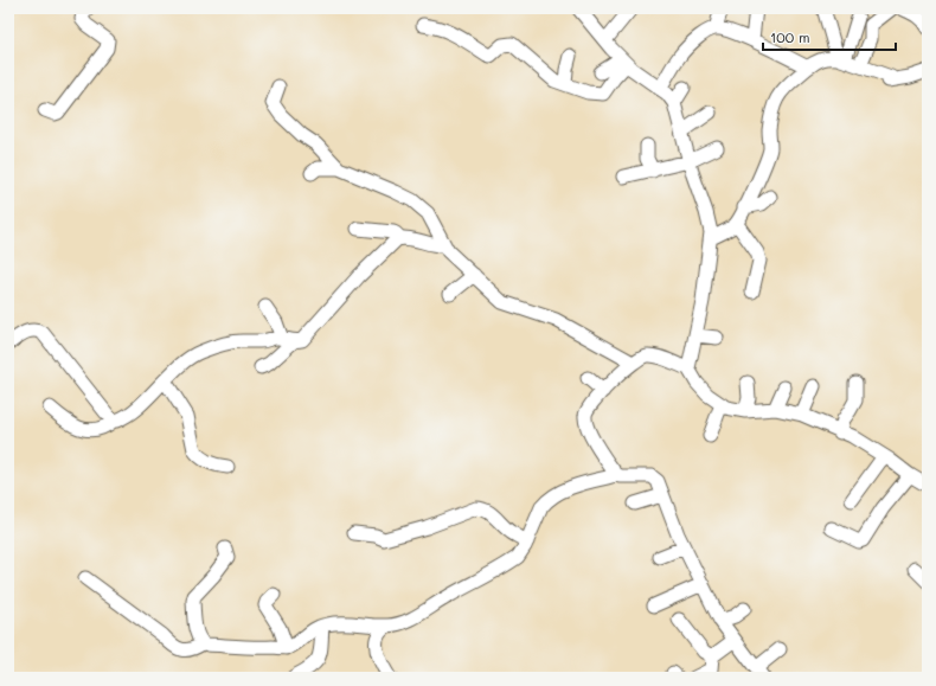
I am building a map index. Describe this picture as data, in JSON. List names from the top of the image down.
{
  "scale_bar": "100 m"
}
